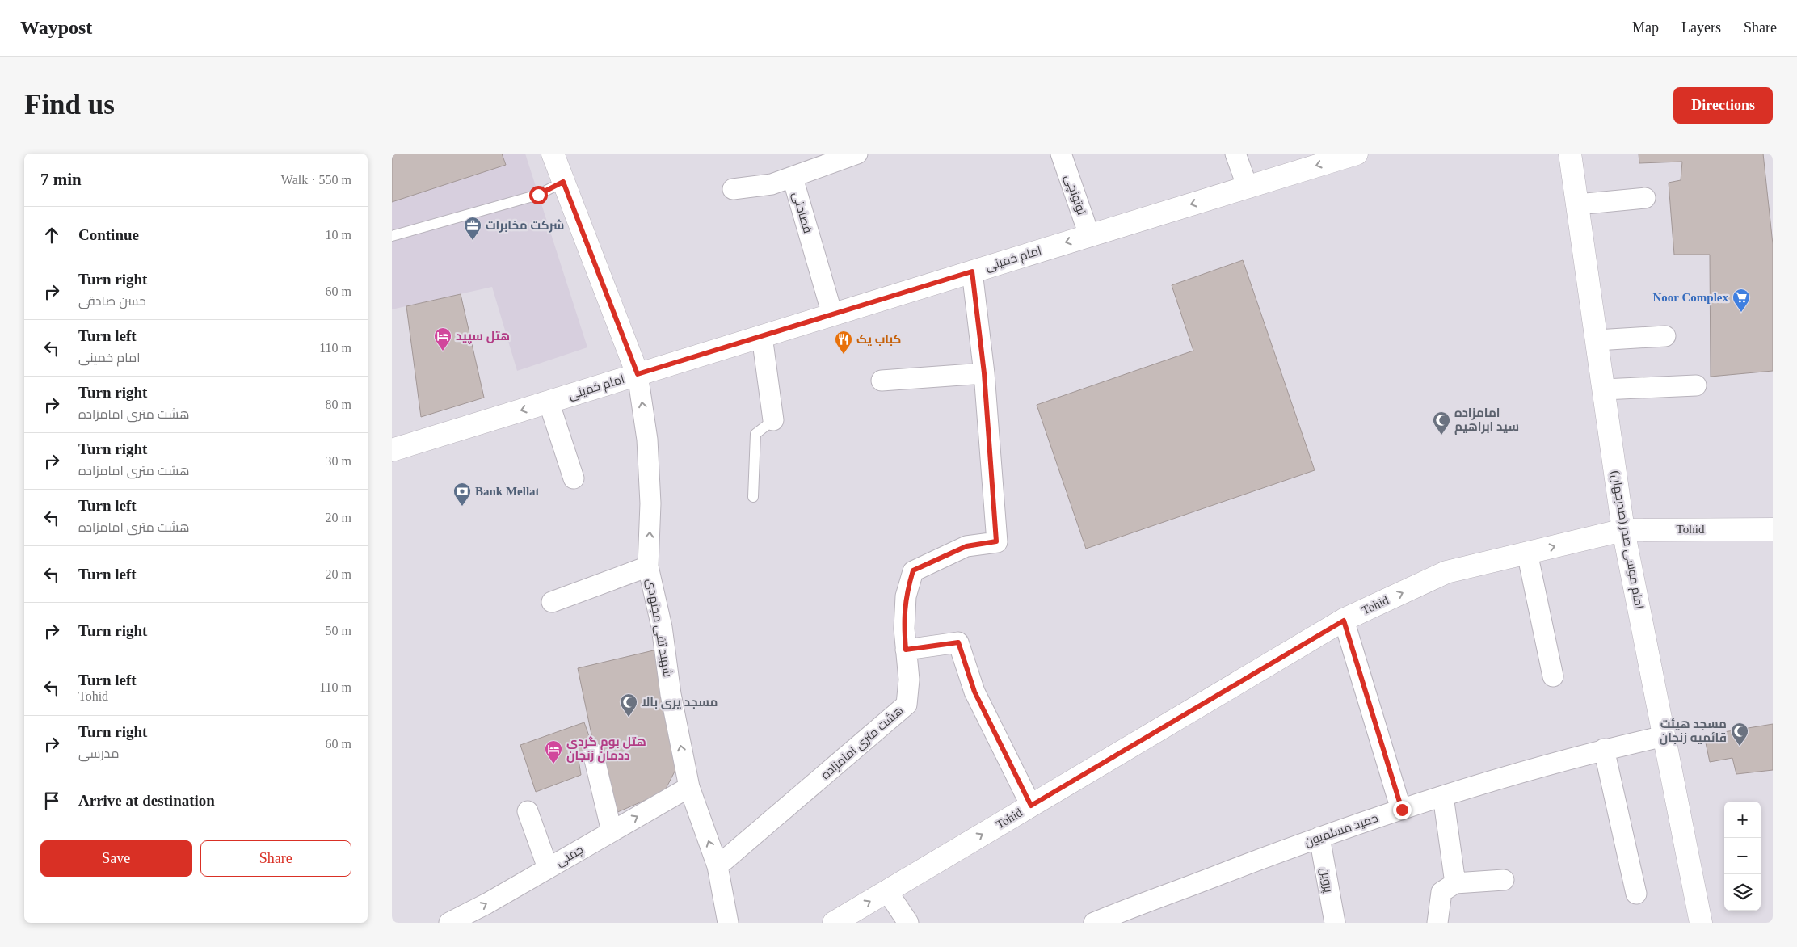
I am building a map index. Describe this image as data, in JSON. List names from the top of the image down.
{
  "streets": {
    "main road": ["امام خمینی", "Tohid", "(صدرجهان) امام موسی صدر"],
    "street": [
      "توتونچی",
      "فصاحتی",
      "شهید تقی مجتهدی",
      "هشت متری امامزاده",
      "حمید مسلمیون",
      "چمنی",
      "پروین"
    ]
  },
  "crossings": [
    ["توتونچی", "امام خمینی"],
    ["فصاحتی", "امام خمینی"],
    ["امام خمینی", "شهید تقی مجتهدی"],
    ["امام خمینی", "هشت متری امامزاده"],
    ["Tohid", "(صدرجهان) امام موسی صدر"],
    ["(صدرجهان) امام موسی صدر", "حمید مسلمیون"],
    ["شهید تقی مجتهدی", "هشت متری امامزاده"],
    ["شهید تقی مجتهدی", "چمنی"],
    ["حمید مسلمیون", "پروین"]
  ],
  "one_way": ["امام خمینی", "Tohid", "چمنی"],
  "places": {
    "office": ["شرکت مخابرات"],
    "supermarket": ["Noor Complex"],
    "hotel": ["هتل سپید", "هتل بوم گردی ددمان زنجان"],
    "restaurant": ["کباب یک"],
    "mosque": ["امامزاده سید ابراهیم", "مسجد یری بالا", "مسجد هیئت قائمیه زنجان"],
    "bank": ["Bank Mellat"]
  },
  "page": {
    "header": "Waypost",
    "nav": ["Map", "Layers", "Share"],
    "buttons": [
      "Directions",
      ["Save", "Share"]
    ],
    "title": "Find us",
    "heading": ["7 min", "Walk · 550 m"],
    "list": [
      ["Continue", "10 m"],
      ["Turn right", "حسن صادقی", "60 m"],
      ["Turn left", "امام خمینی", "110 m"],
      ["Turn right", "هشت متری امامزاده", "80 m"],
      ["Turn right", "هشت متری امامزاده", "30 m"],
      ["Turn left", "هشت متری امامزاده", "20 m"],
      ["Turn left", "20 m"],
      ["Turn right", "50 m"],
      ["Turn left", "Tohid", "110 m"],
      ["Turn right", "مدرسی", "60 m"],
      "Arrive at destination"
    ],
    "map_buttons": ["+", "−"]
  }
}
